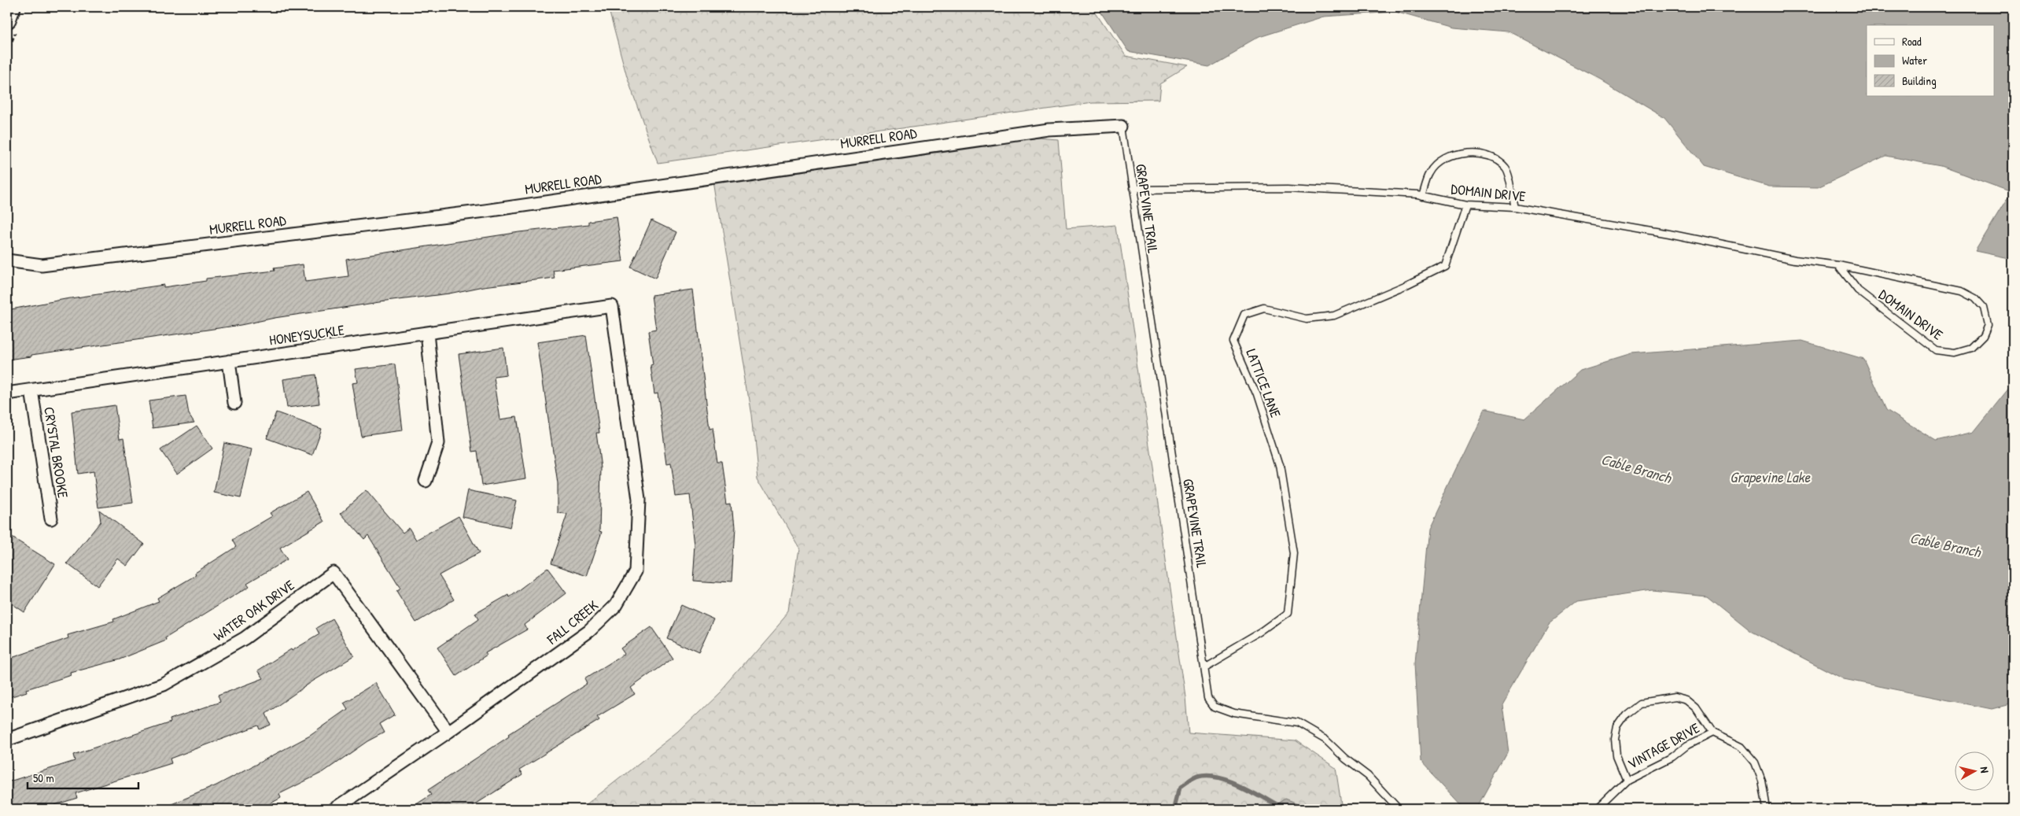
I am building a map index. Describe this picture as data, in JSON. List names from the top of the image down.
{
  "streets": {
    "street": [
      "MURRELL ROAD",
      "HONEYSUCKLE",
      "CRYSTAL BROOKE",
      "WATER OAK DRIVE",
      "FALL CREEK"
    ],
    "lane": [
      "DOMAIN DRIVE",
      "GRAPEVINE TRAIL",
      "LATTICE LANE",
      "VINTAGE DRIVE"
    ]
  },
  "crossings": [
    ["MURRELL ROAD", "GRAPEVINE TRAIL"],
    ["DOMAIN DRIVE", "GRAPEVINE TRAIL"],
    ["DOMAIN DRIVE", "LATTICE LANE"],
    ["GRAPEVINE TRAIL", "LATTICE LANE"],
    ["HONEYSUCKLE", "CRYSTAL BROOKE"],
    ["HONEYSUCKLE", "FALL CREEK"],
    ["WATER OAK DRIVE", "FALL CREEK"]
  ],
  "water": ["Cable Branch", "Grapevine Lake"],
  "legend": ["Road", "Water", "Building"],
  "scale_bar": "50 m",
  "north": "right"
}
